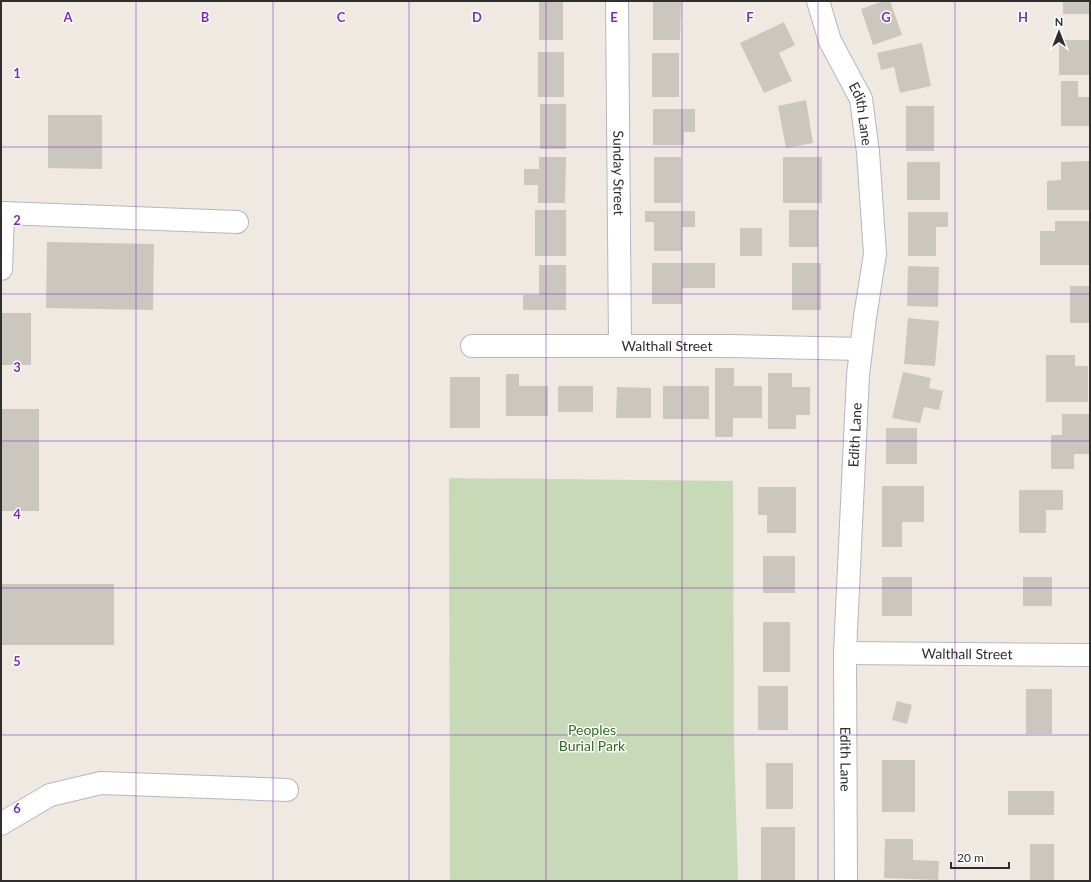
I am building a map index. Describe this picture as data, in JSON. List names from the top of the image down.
{
  "streets": {
    "street": ["Edith Lane", "Sunday Street", "Walthall Street"]
  },
  "crossings": [
    ["Edith Lane", "Walthall Street"],
    ["Sunday Street", "Walthall Street"]
  ],
  "parks": ["Peoples Burial Park"],
  "scale_bar": "20 m",
  "north": "top",
  "grid": {
    "columns": [
      "A",
      "B",
      "C",
      "D",
      "E",
      "F",
      "G",
      "H"
    ],
    "rows": [
      "1",
      "2",
      "3",
      "4",
      "5",
      "6"
    ]
  }
}
